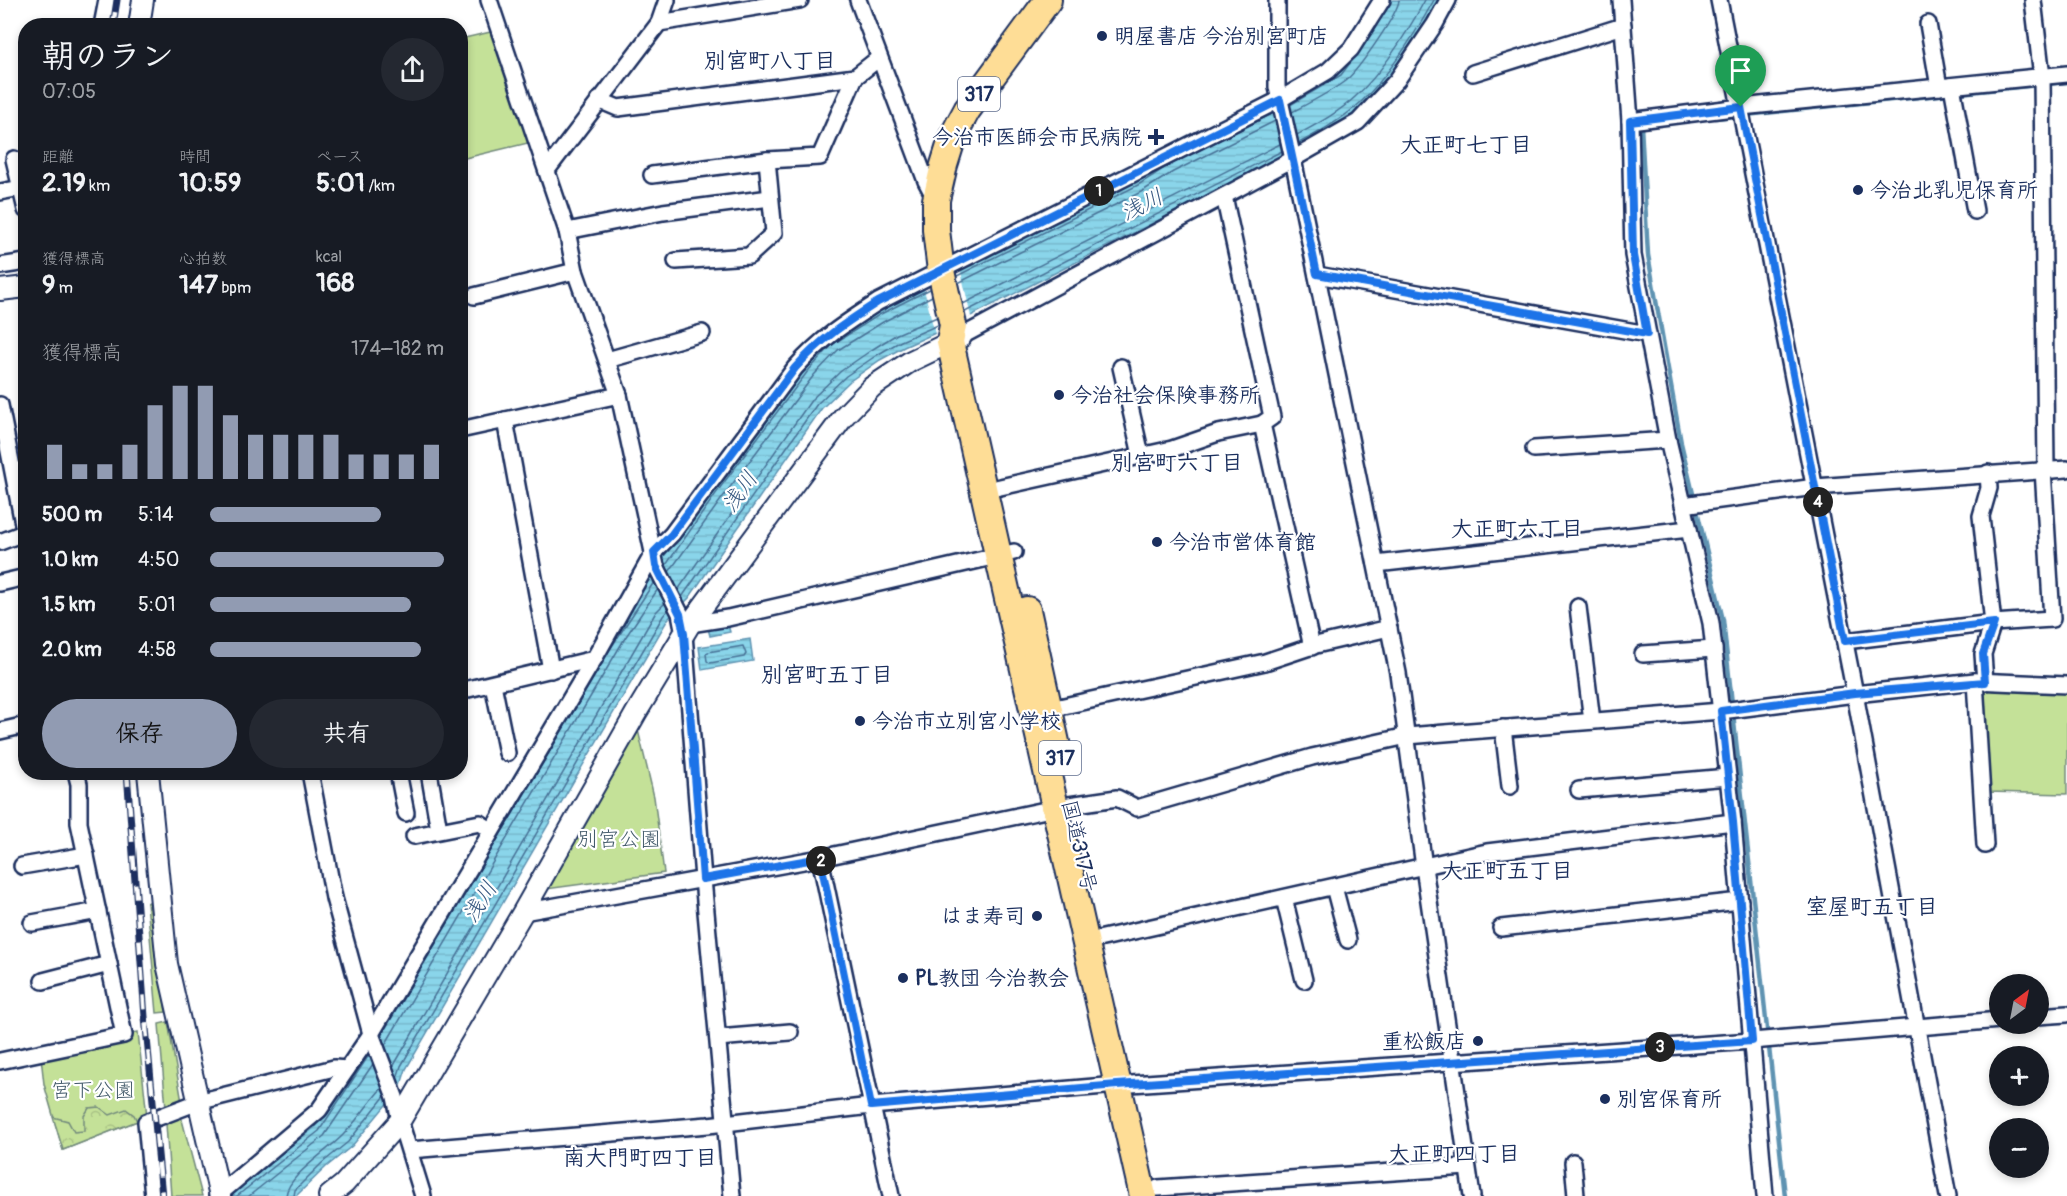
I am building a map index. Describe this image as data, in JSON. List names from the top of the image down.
{
  "streets": {
    "highway": ["317", "国道317号"]
  },
  "districts": [
    "別宮町八丁目",
    "大正町七丁目",
    "別宮町六丁目",
    "大正町六丁目",
    "別宮町五丁目",
    "大正町五丁目",
    "室屋町五丁目",
    "大正町四丁目",
    "南大門町四丁目"
  ],
  "water": ["浅川"],
  "parks": ["別宮公園", "宮下公園"],
  "places": {
    "other": [
      "明屋書店 今治別宮町店",
      "今治北乳児保育所",
      "今治社会保険事務所",
      "今治市営体育館",
      "今治市立別宮小学校",
      "はま寿司",
      "PL教団 今治教会",
      "重松飯店",
      "別宮保育所"
    ],
    "health": ["今治市医師会市民病院"]
  },
  "north": "top right",
  "page": {
    "heading": ["朝のラン", "07:05"],
    "stats": [
      ["距離", "2.19 km"],
      ["時間", "10:59"],
      ["ペース", "5:01 /km"],
      ["獲得標高", "9 m"],
      ["心拍数", "147 bpm"],
      ["kcal", "168"]
    ],
    "pins": [
      "1",
      "4",
      "2",
      "3"
    ],
    "chart": ["獲得標高", "174–182 m"],
    "list": [
      {
        "name": "500 m",
        "note": "5:14"
      },
      {
        "name": "1.0 km",
        "note": "4:50"
      },
      {
        "name": "1.5 km",
        "note": "5:01"
      },
      {
        "name": "2.0 km",
        "note": "4:58"
      }
    ],
    "buttons": ["保存", "共有"],
    "map_buttons": ["+", "−"]
  }
}
